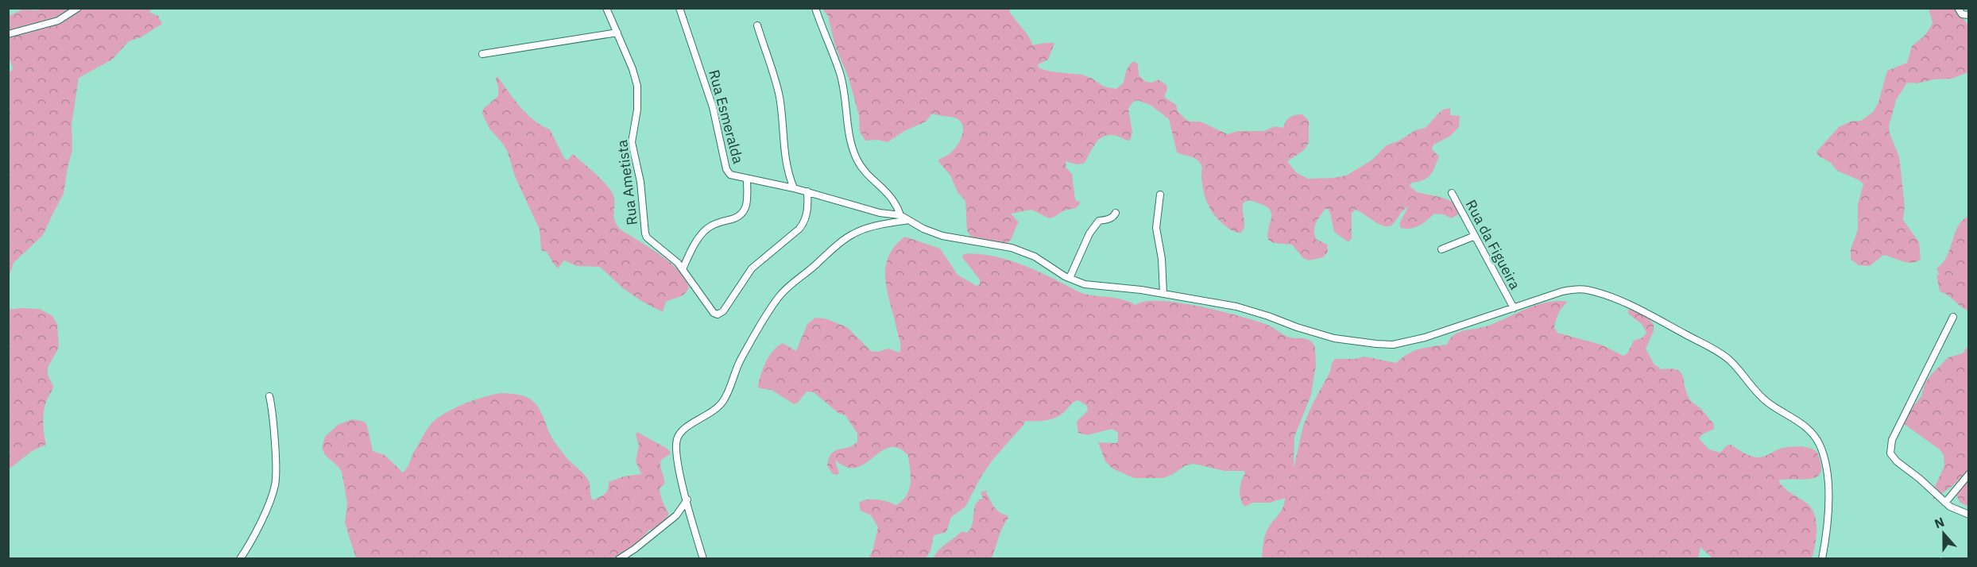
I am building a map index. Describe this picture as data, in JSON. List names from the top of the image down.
{
  "streets": {
    "street": ["Rua Esmeralda", "Rua Ametista", "Rua da Figueira"]
  },
  "crossings": [
    ["Rua Esmeralda", "Rua Ametista"],
    ["Rua Esmeralda", "Rua da Figueira"]
  ],
  "north": "top"
}
